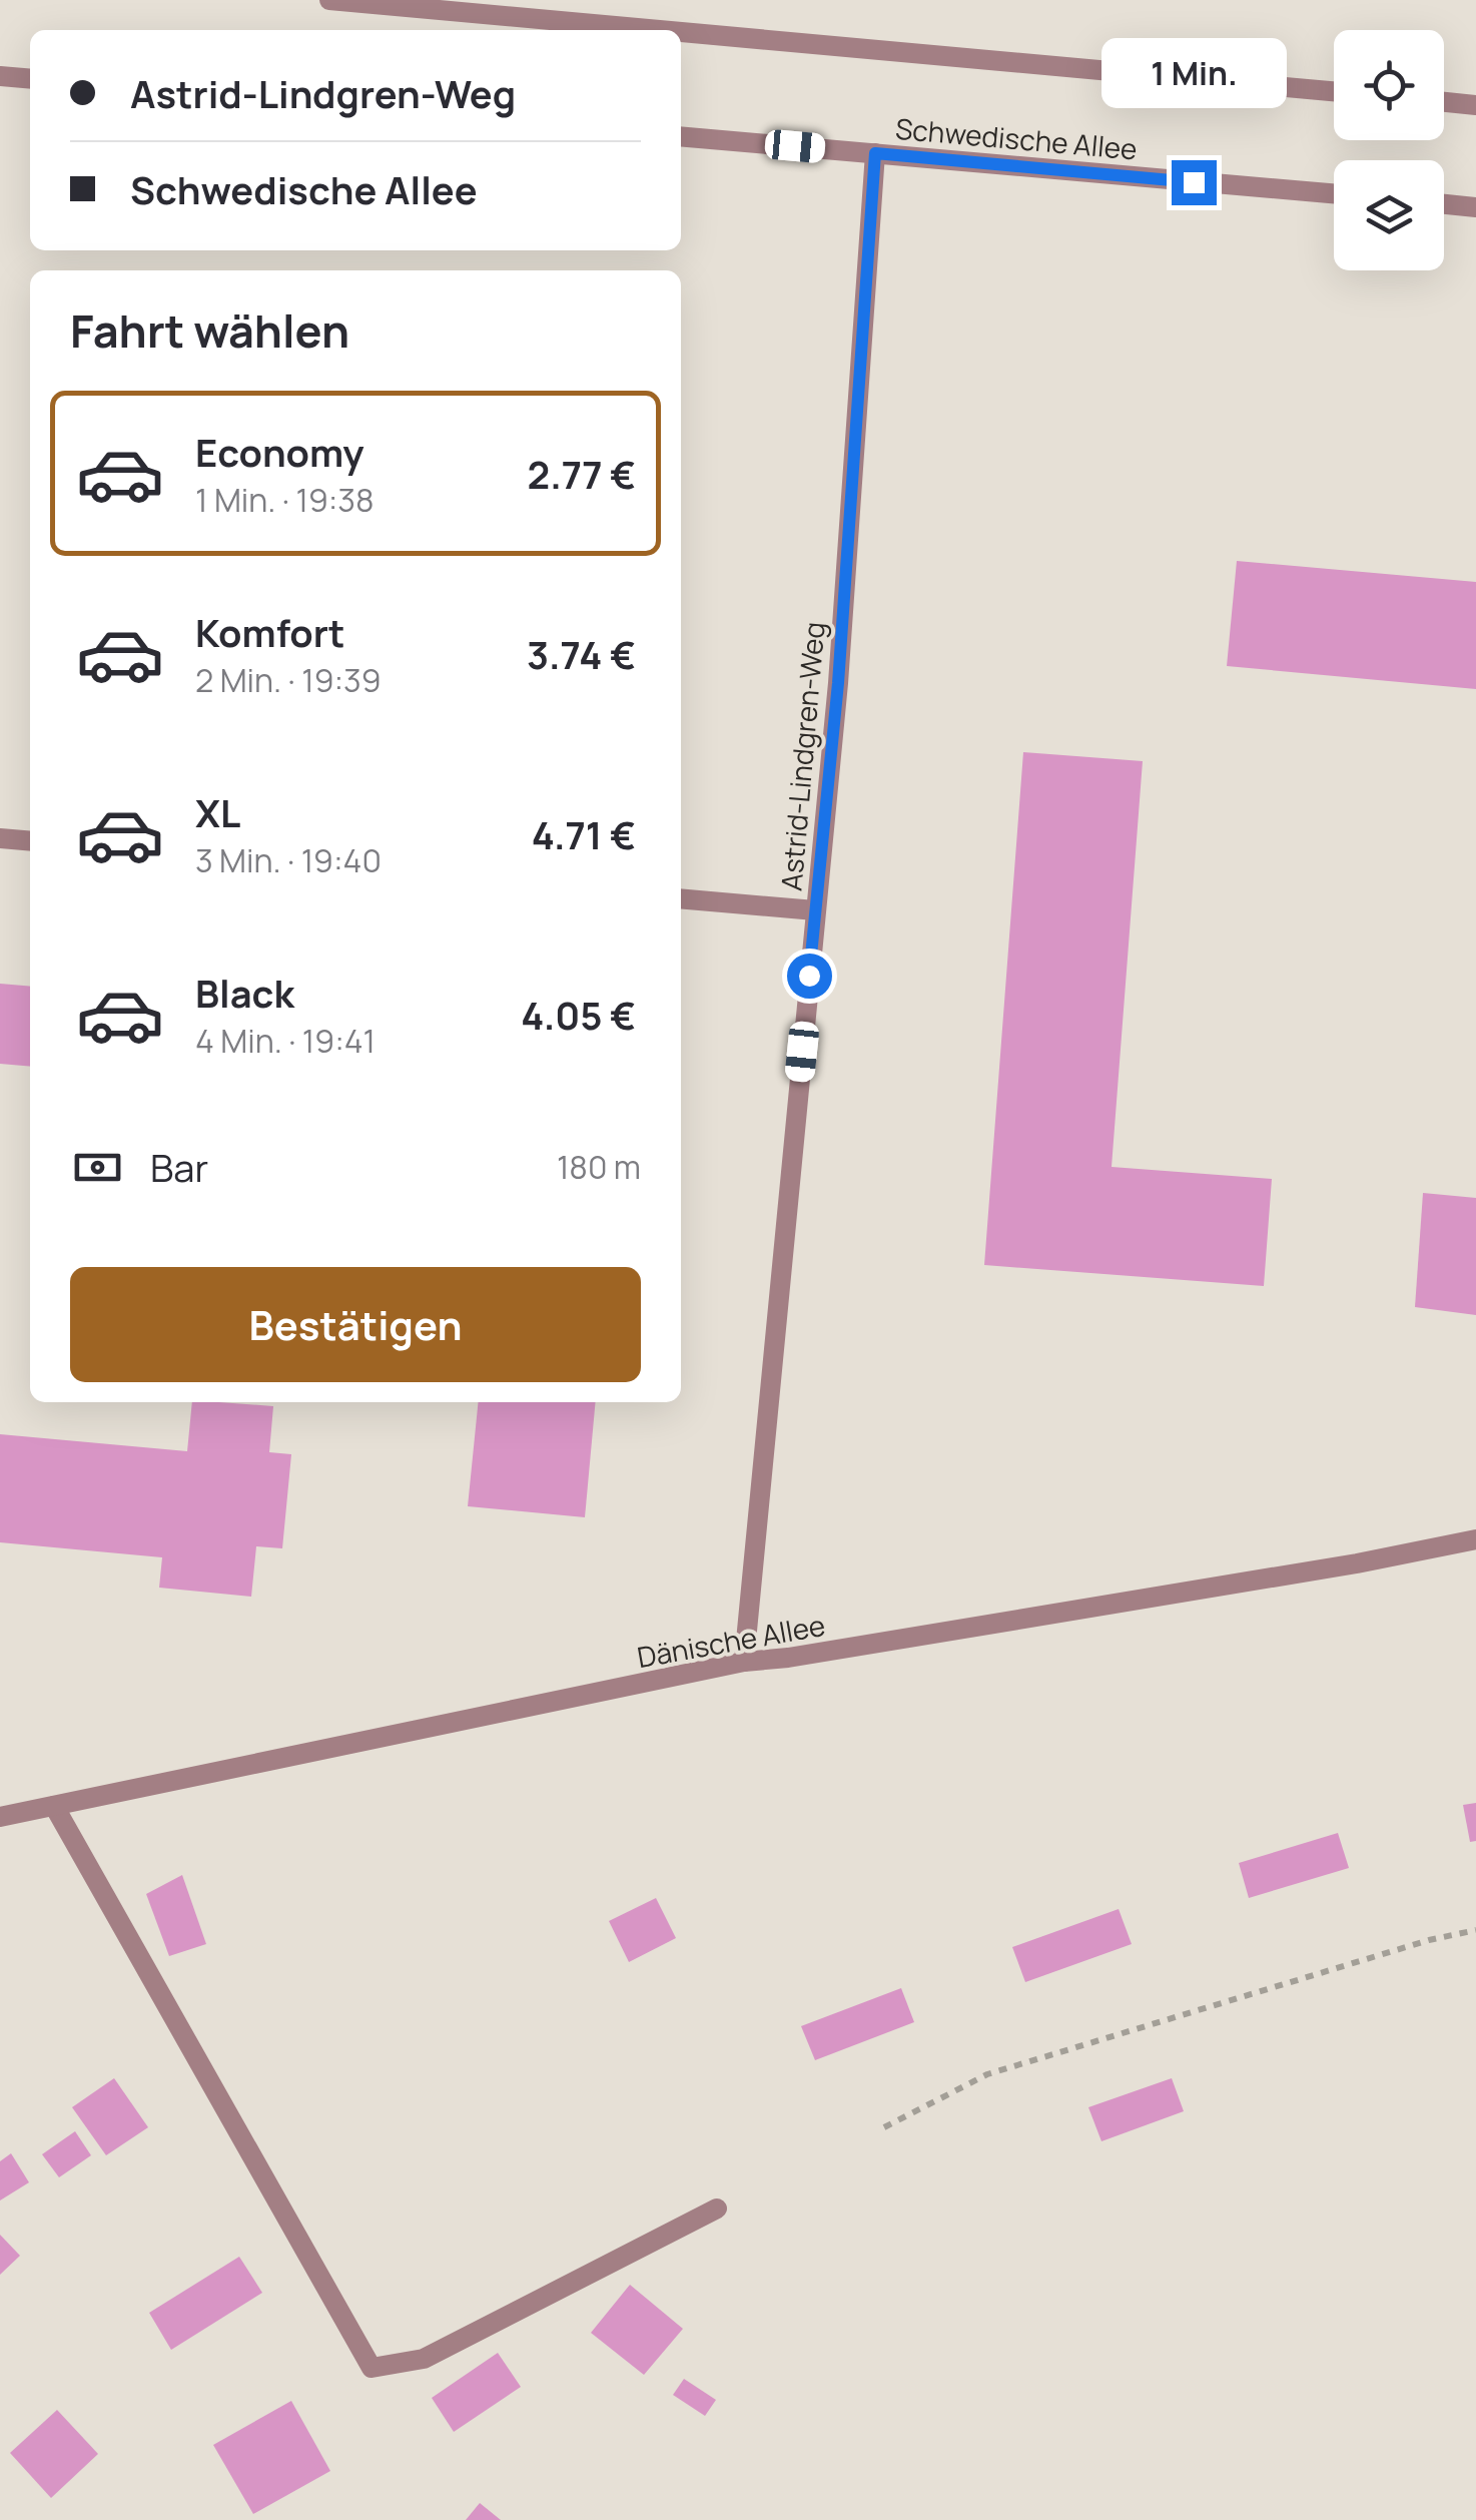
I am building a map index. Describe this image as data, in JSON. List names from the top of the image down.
{
  "streets": {
    "street": ["Schwedische Allee", "Astrid-Lindgren-Weg", "Dänische Allee"]
  },
  "crossings": [
    ["Schwedische Allee", "Astrid-Lindgren-Weg"],
    ["Astrid-Lindgren-Weg", "Dänische Allee"]
  ],
  "page": {
    "banner": ["Astrid-Lindgren-Weg", "Schwedische Allee"],
    "bubble": "1 Min.",
    "heading": "Fahrt wählen",
    "list": [
      {
        "name": "Economy",
        "note": "1 Min. · 19:38",
        "value": "2.77 €"
      },
      {
        "name": "Komfort",
        "note": "2 Min. · 19:39",
        "value": "3.74 €"
      },
      {
        "name": "XL",
        "note": "3 Min. · 19:40",
        "value": "4.71 €"
      },
      {
        "name": "Black",
        "note": "4 Min. · 19:41",
        "value": "4.05 €"
      }
    ],
    "pay": ["Bar", "180 m"],
    "buttons": "Bestätigen"
  }
}
